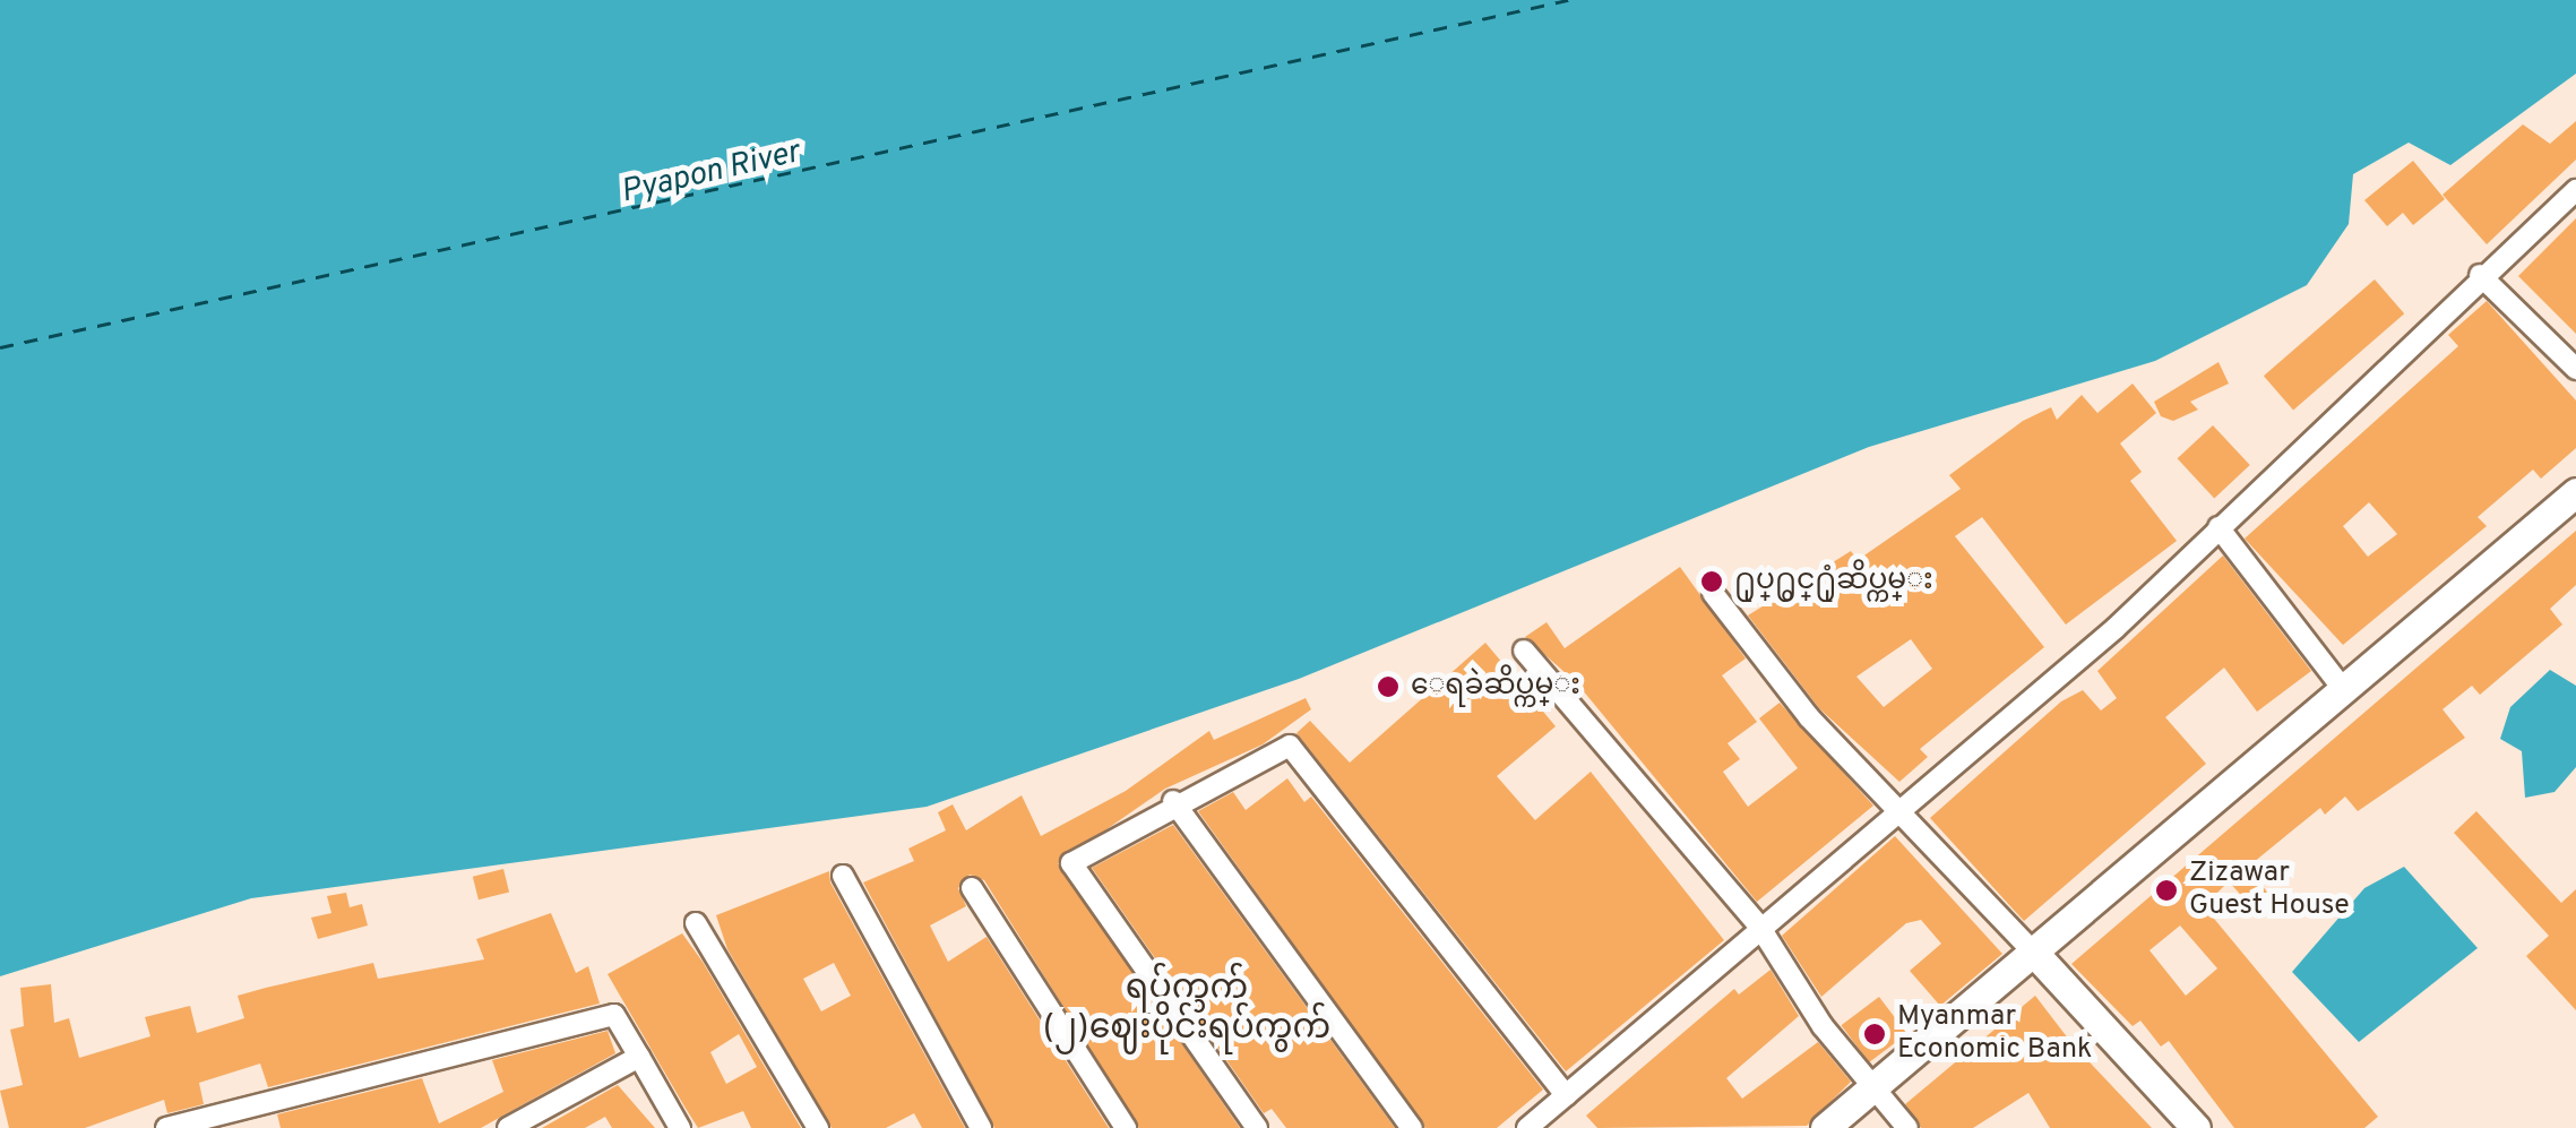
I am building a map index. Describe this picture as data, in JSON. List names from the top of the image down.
{
  "districts": ["ရပ်ကွက် (၂)ဈေးပိုင်းရပ်ကွက်"],
  "water": ["Pyapon River"],
  "places": [
    "႐ုပ္႐ွင္႐ုံဆိပ္ကမ္း",
    "ေရခဲဆိပ္ကမ္း",
    "Zizawar Guest House",
    "Myanmar Economic Bank"
  ]
}
